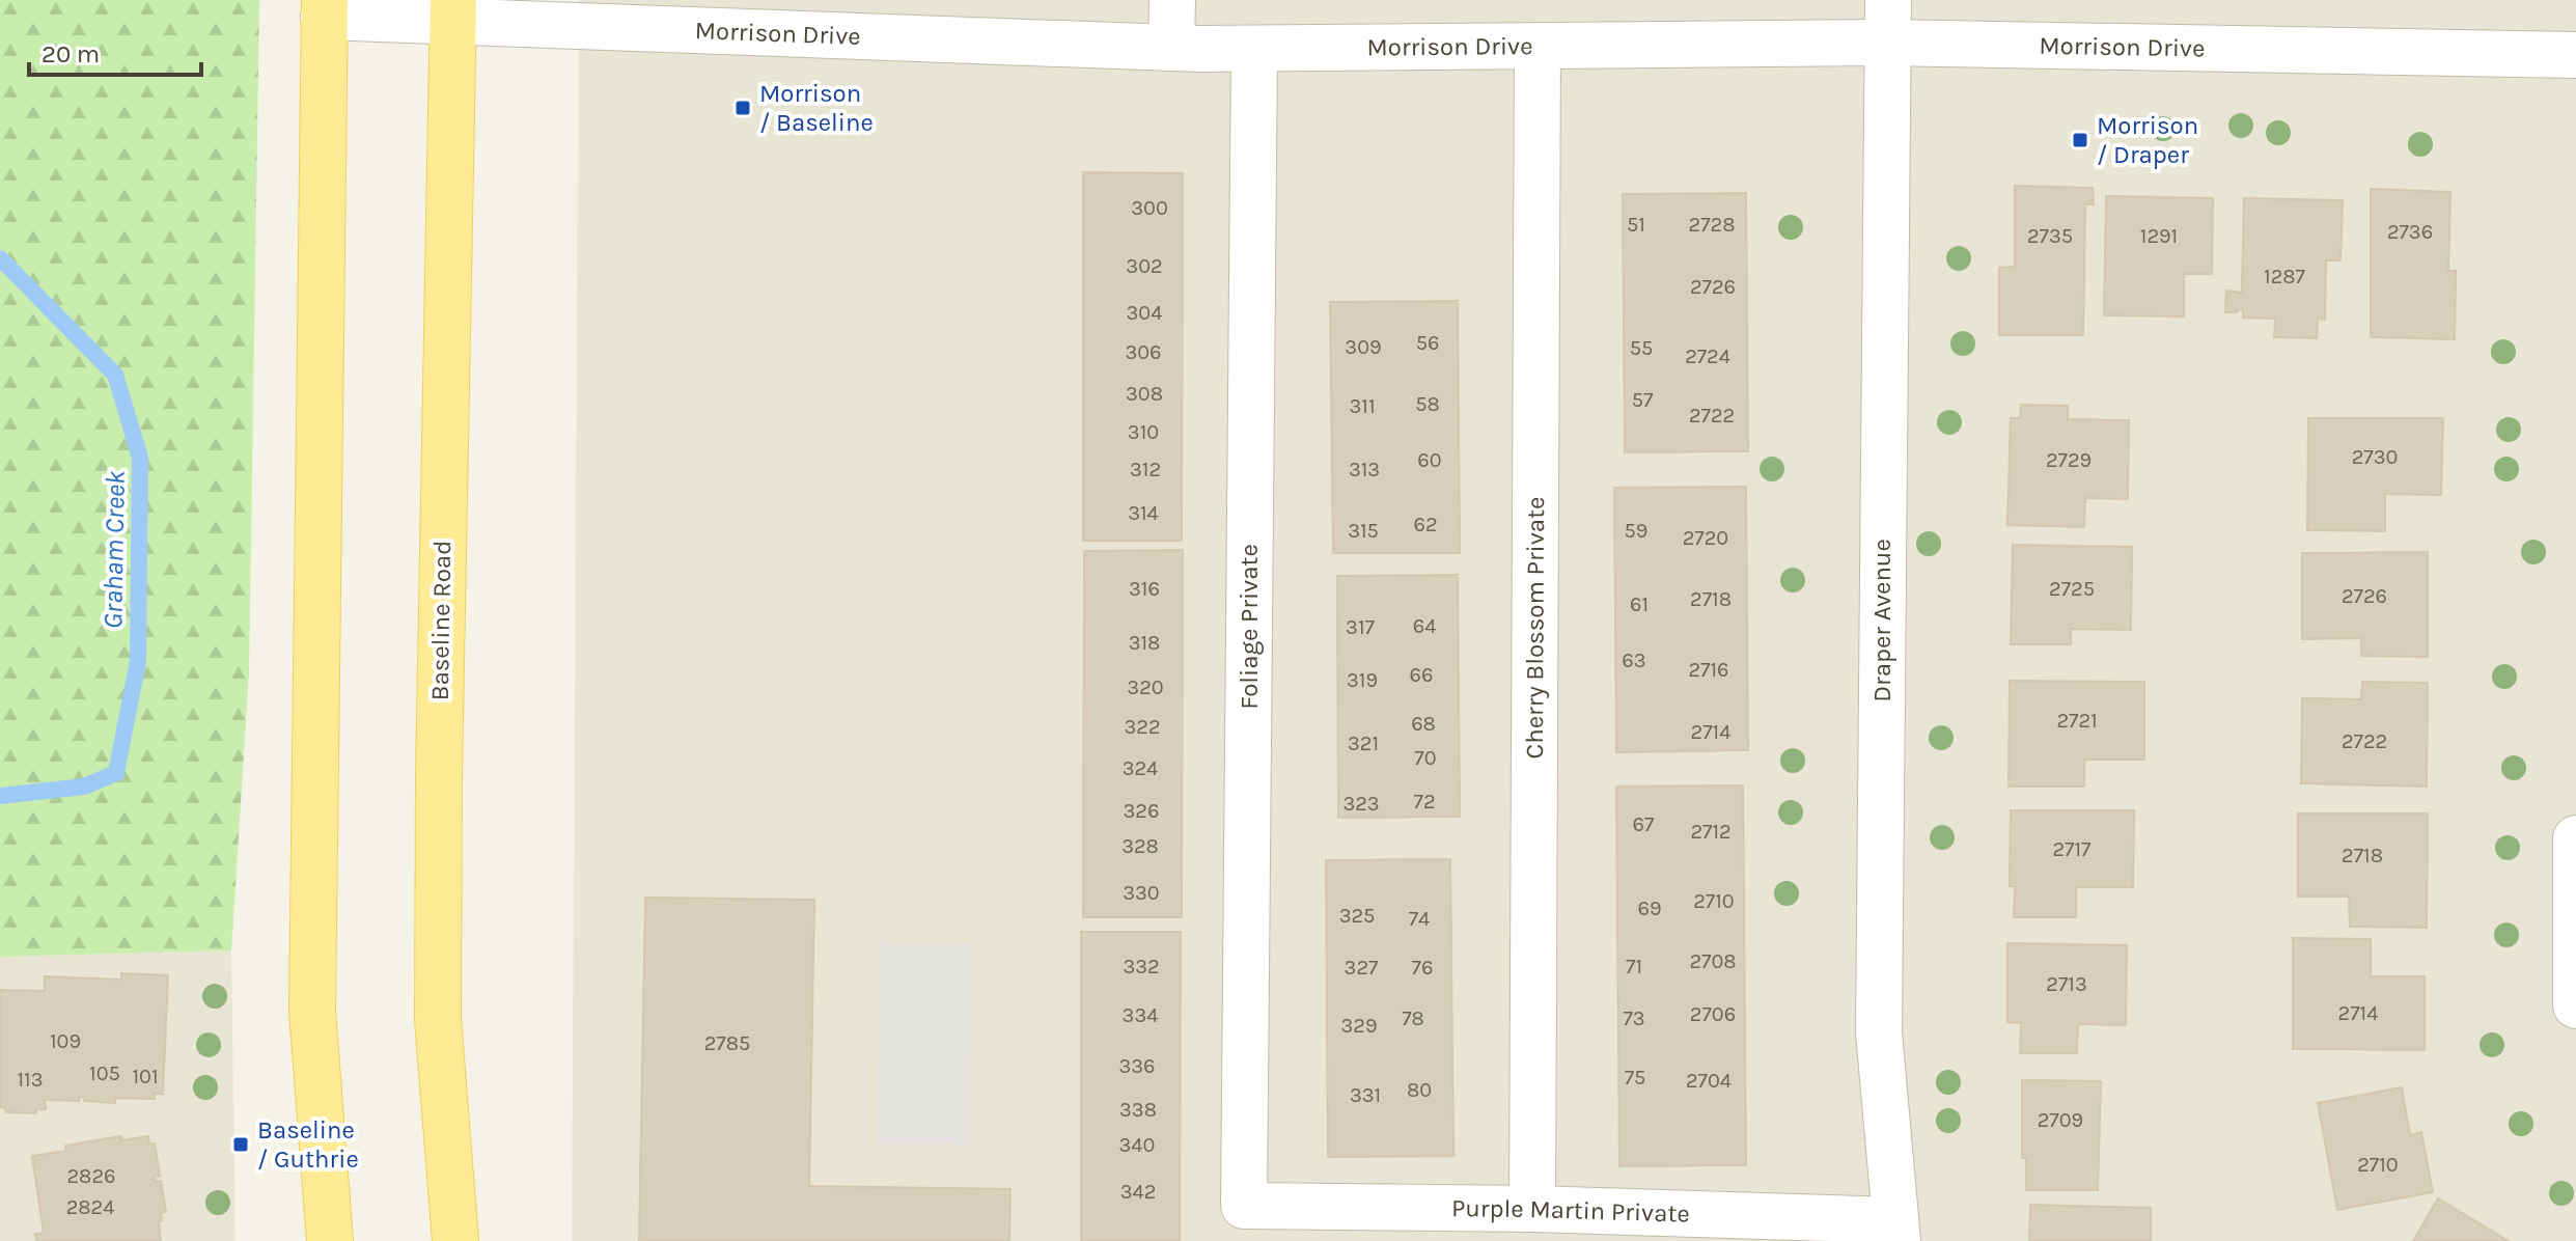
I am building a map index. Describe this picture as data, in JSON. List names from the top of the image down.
{
  "streets": {
    "main road": ["Baseline Road"],
    "street": [
      "Morrison Drive",
      "Draper Avenue",
      "Foliage Private",
      "Cherry Blossom Private",
      "Purple Martin Private"
    ]
  },
  "crossings": [
    ["Morrison Drive", "Baseline Road"],
    ["Morrison Drive", "Draper Avenue"],
    ["Morrison Drive", "Foliage Private"],
    ["Morrison Drive", "Cherry Blossom Private"],
    ["Draper Avenue", "Purple Martin Private"],
    ["Foliage Private", "Purple Martin Private"],
    ["Cherry Blossom Private", "Purple Martin Private"]
  ],
  "water": ["Graham Creek"],
  "places": {
    "transit": ["Morrison / Baseline", "Morrison / Draper", "Baseline / Guthrie"]
  },
  "house_numbers": [
    "300",
    "51",
    "2728",
    "2736",
    "2735",
    "1291",
    "302",
    "1287",
    "2726",
    "304",
    "56",
    "309",
    "55",
    "306",
    "2724",
    "308",
    "57",
    "58",
    "311",
    "2722",
    "310",
    "2730",
    "60",
    "2729",
    "312",
    "313",
    "314",
    "62",
    "315",
    "59",
    "2720",
    "316",
    "2725",
    "2726",
    "2718",
    "61",
    "64",
    "317",
    "318",
    "63",
    "2716",
    "66",
    "319",
    "320",
    "2721",
    "68",
    "322",
    "2714",
    "2722",
    "321",
    "70",
    "324",
    "72",
    "323",
    "326",
    "67",
    "2712",
    "328",
    "2717",
    "2718",
    "330",
    "2710",
    "69",
    "325",
    "74",
    "2708",
    "332",
    "71",
    "327",
    "76",
    "2713",
    "2714",
    "2706",
    "334",
    "78",
    "73",
    "329",
    "109",
    "2785",
    "336",
    "105",
    "101",
    "75",
    "113",
    "2704",
    "80",
    "331",
    "338",
    "2709",
    "340",
    "2710",
    "2826",
    "342",
    "2824"
  ],
  "scale_bar": "20 m"
}
